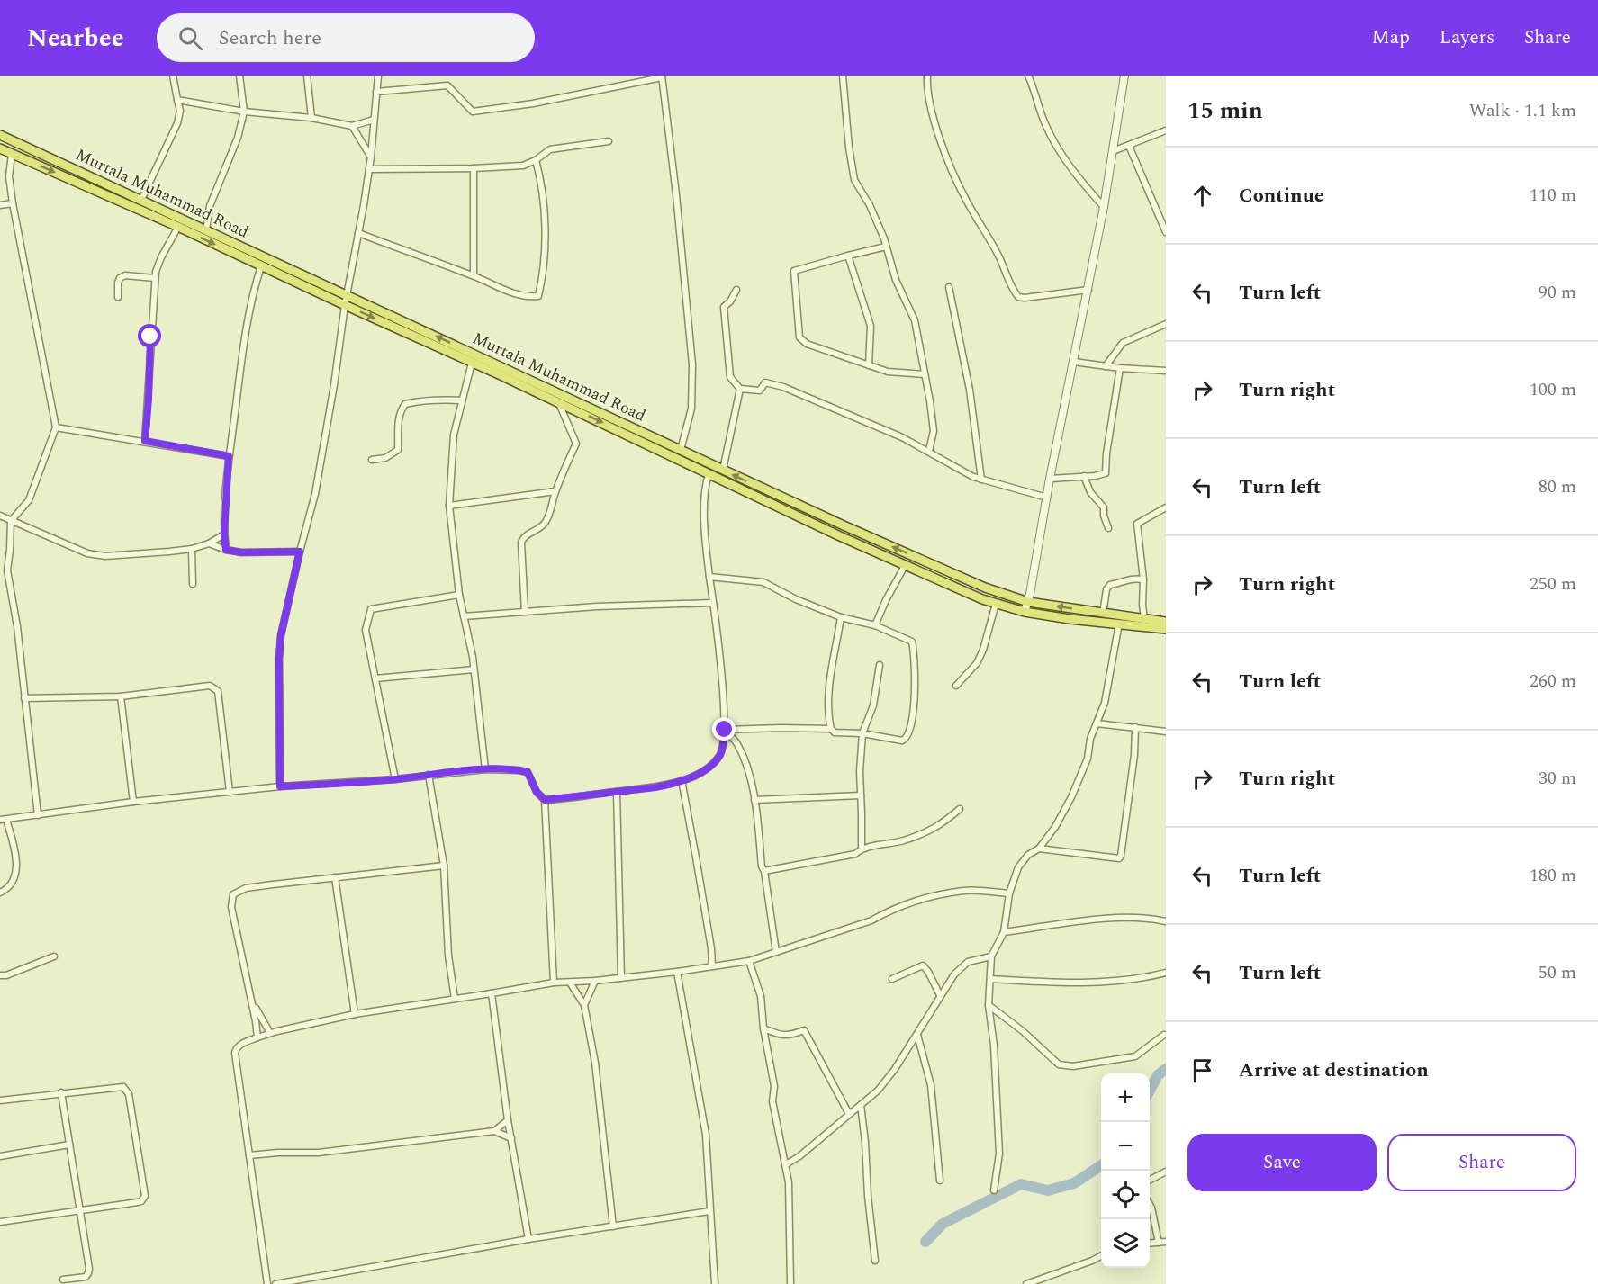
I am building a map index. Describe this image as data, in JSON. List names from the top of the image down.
{
  "streets": {
    "highway": ["Murtala Muhammad Road"]
  },
  "page": {
    "header": "Nearbee",
    "search": "Search here",
    "nav": ["Map", "Layers", "Share"],
    "heading": ["15 min", "Walk · 1.1 km"],
    "list": [
      ["Continue", "110 m"],
      ["Turn left", "90 m"],
      ["Turn right", "100 m"],
      ["Turn left", "80 m"],
      ["Turn right", "250 m"],
      ["Turn left", "260 m"],
      ["Turn right", "30 m"],
      ["Turn left", "180 m"],
      ["Turn left", "50 m"],
      "Arrive at destination"
    ],
    "map_buttons": ["+", "−"],
    "buttons": ["Save", "Share"]
  }
}
